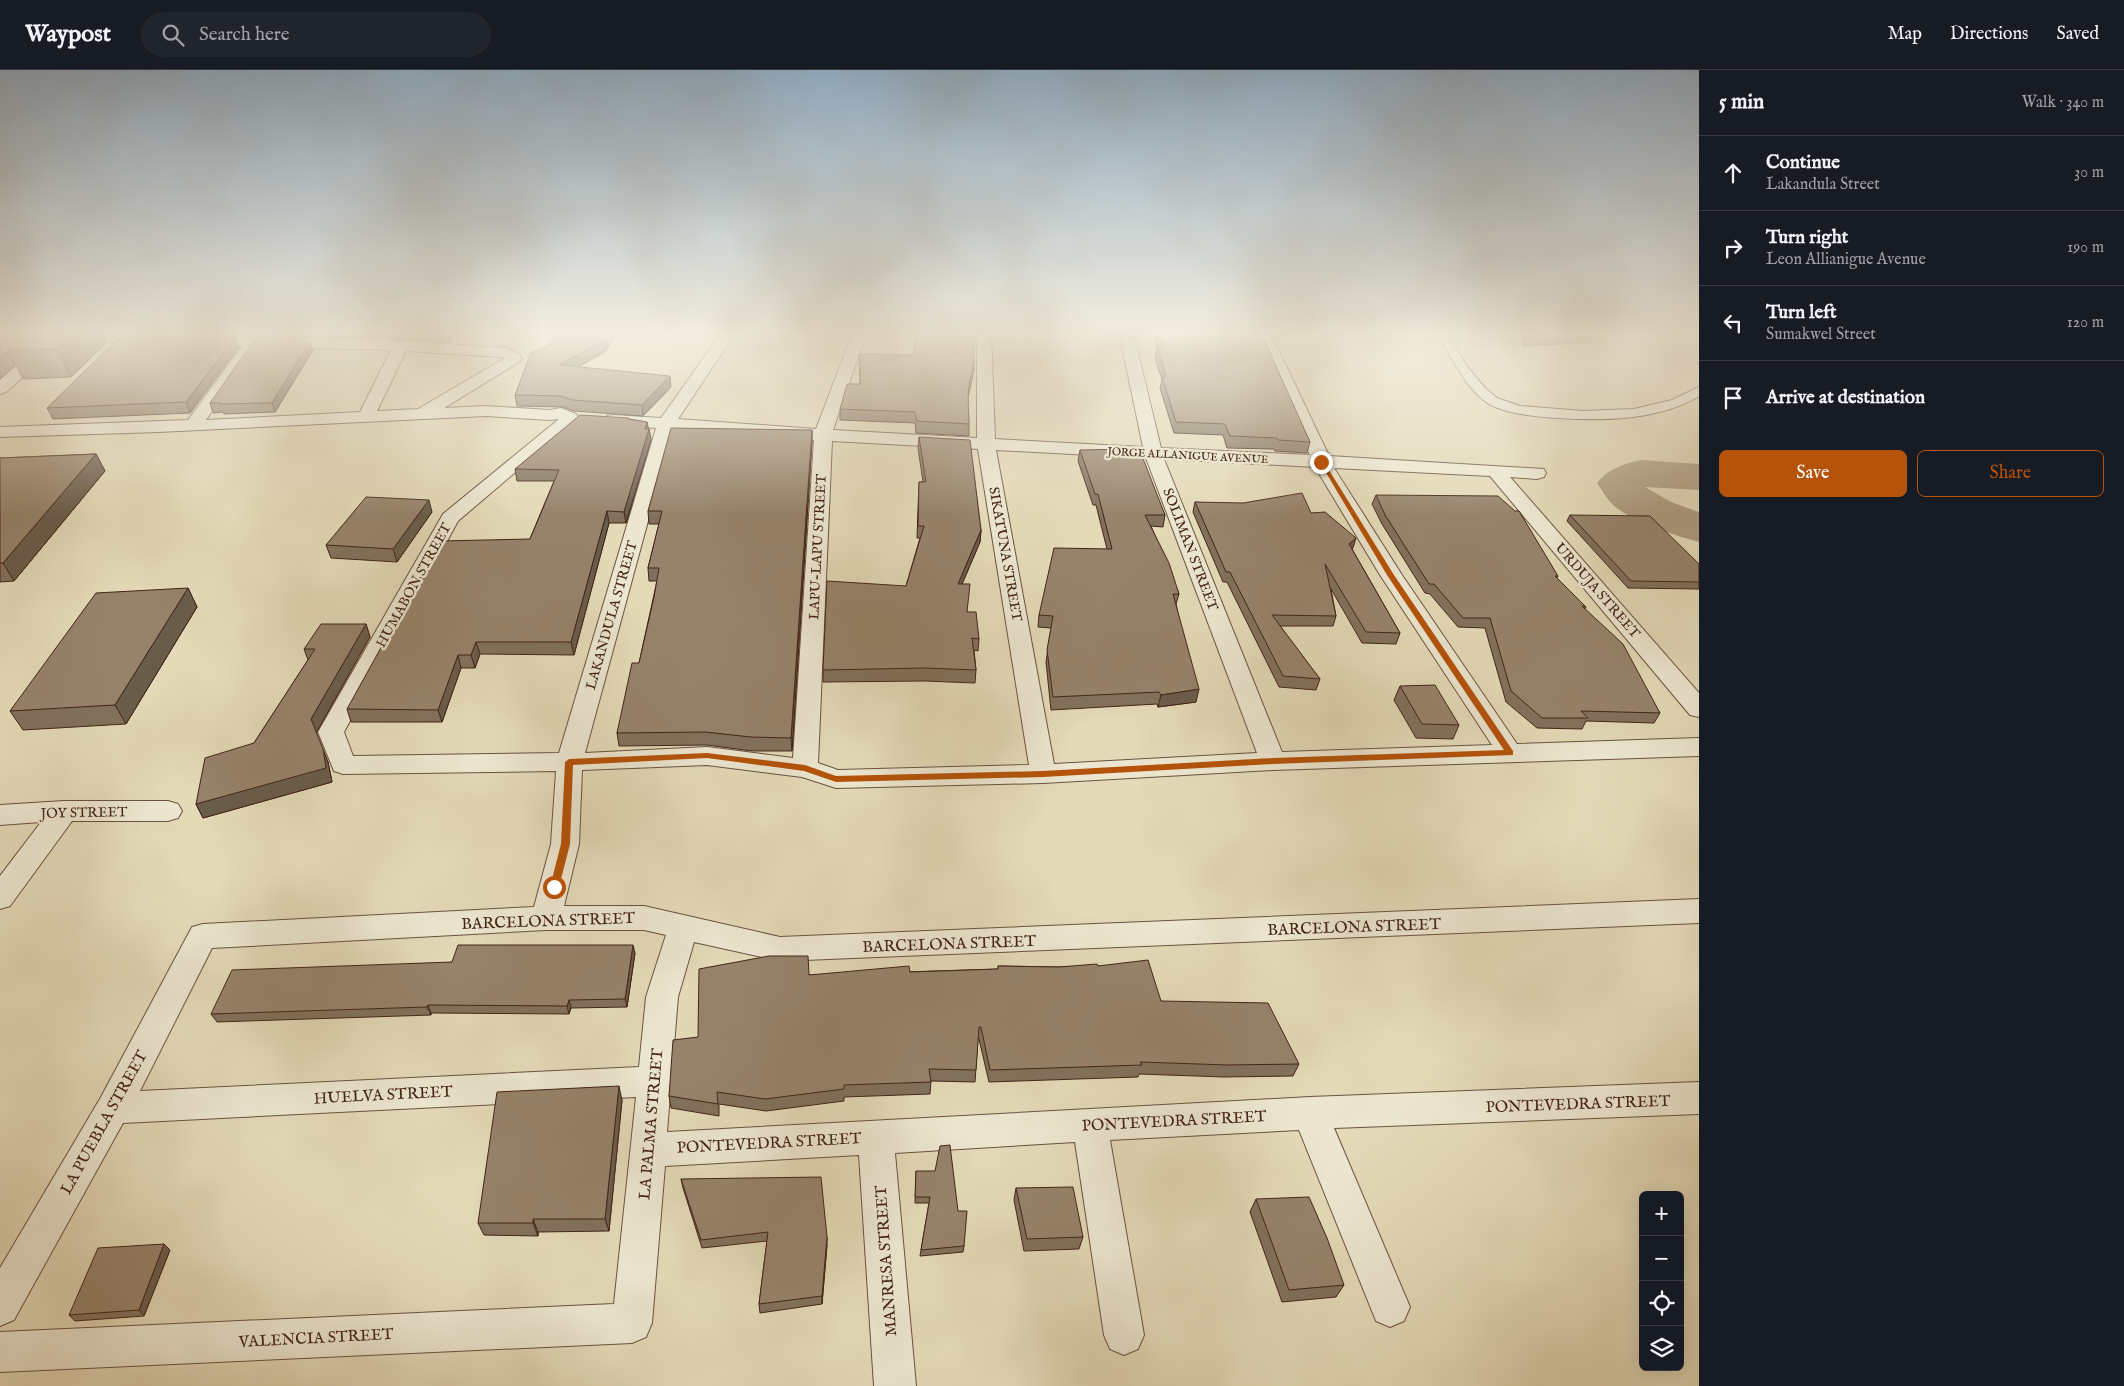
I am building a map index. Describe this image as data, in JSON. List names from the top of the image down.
{
  "streets": {
    "street": [
      "JORGE ALLANIGUE AVENUE",
      "LAPU-LAPU STREET",
      "SOLIMAN STREET",
      "SIKATUNA STREET",
      "HUMABON STREET",
      "URDUJA STREET",
      "LAKANDULA STREET",
      "JOY STREET",
      "BARCELONA STREET",
      "HUELVA STREET",
      "PONTEVEDRA STREET",
      "LA PUEBLA STREET",
      "LA PALMA STREET",
      "MANRESA STREET",
      "VALENCIA STREET"
    ]
  },
  "crossings": [
    ["JORGE ALLANIGUE AVENUE", "LAPU-LAPU STREET"],
    ["JORGE ALLANIGUE AVENUE", "SOLIMAN STREET"],
    ["JORGE ALLANIGUE AVENUE", "SIKATUNA STREET"],
    ["JORGE ALLANIGUE AVENUE", "HUMABON STREET"],
    ["JORGE ALLANIGUE AVENUE", "URDUJA STREET"],
    ["JORGE ALLANIGUE AVENUE", "LAKANDULA STREET"],
    ["HUMABON STREET", "LAKANDULA STREET"],
    ["LAKANDULA STREET", "BARCELONA STREET"],
    ["BARCELONA STREET", "LA PUEBLA STREET"],
    ["BARCELONA STREET", "LA PALMA STREET"],
    ["HUELVA STREET", "LA PUEBLA STREET"],
    ["HUELVA STREET", "LA PALMA STREET"],
    ["PONTEVEDRA STREET", "LA PALMA STREET"],
    ["PONTEVEDRA STREET", "MANRESA STREET"],
    ["LA PALMA STREET", "VALENCIA STREET"]
  ],
  "page": {
    "header": "Waypost",
    "search": "Search here",
    "nav": ["Map", "Directions", "Saved"],
    "heading": ["5 min", "Walk · 340 m"],
    "list": [
      ["Continue", "Lakandula Street", "30 m"],
      ["Turn right", "Leon Allianigue Avenue", "190 m"],
      ["Turn left", "Sumakwel Street", "120 m"],
      "Arrive at destination"
    ],
    "buttons": ["Save", "Share"],
    "map_buttons": ["+", "−"]
  }
}
